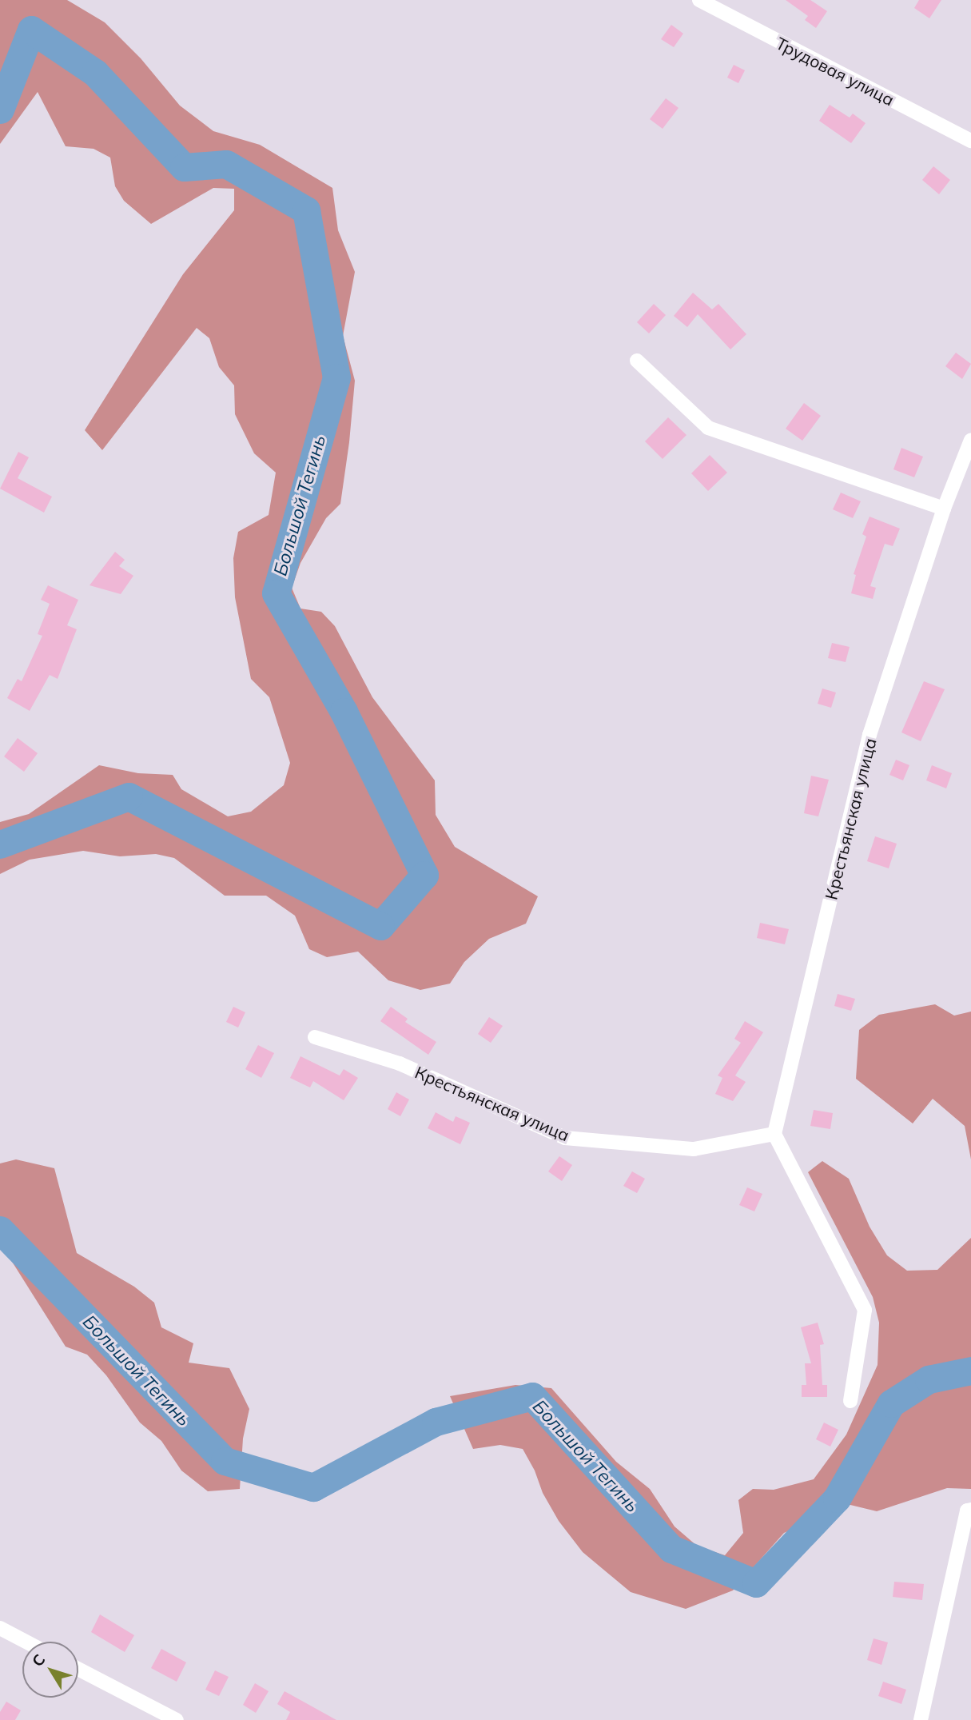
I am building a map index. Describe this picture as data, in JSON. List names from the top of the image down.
{
  "streets": {
    "street": ["Трудовая улица", "Крестьянская улица"]
  },
  "water": ["Большой Тегинь"],
  "north": "top left"
}
